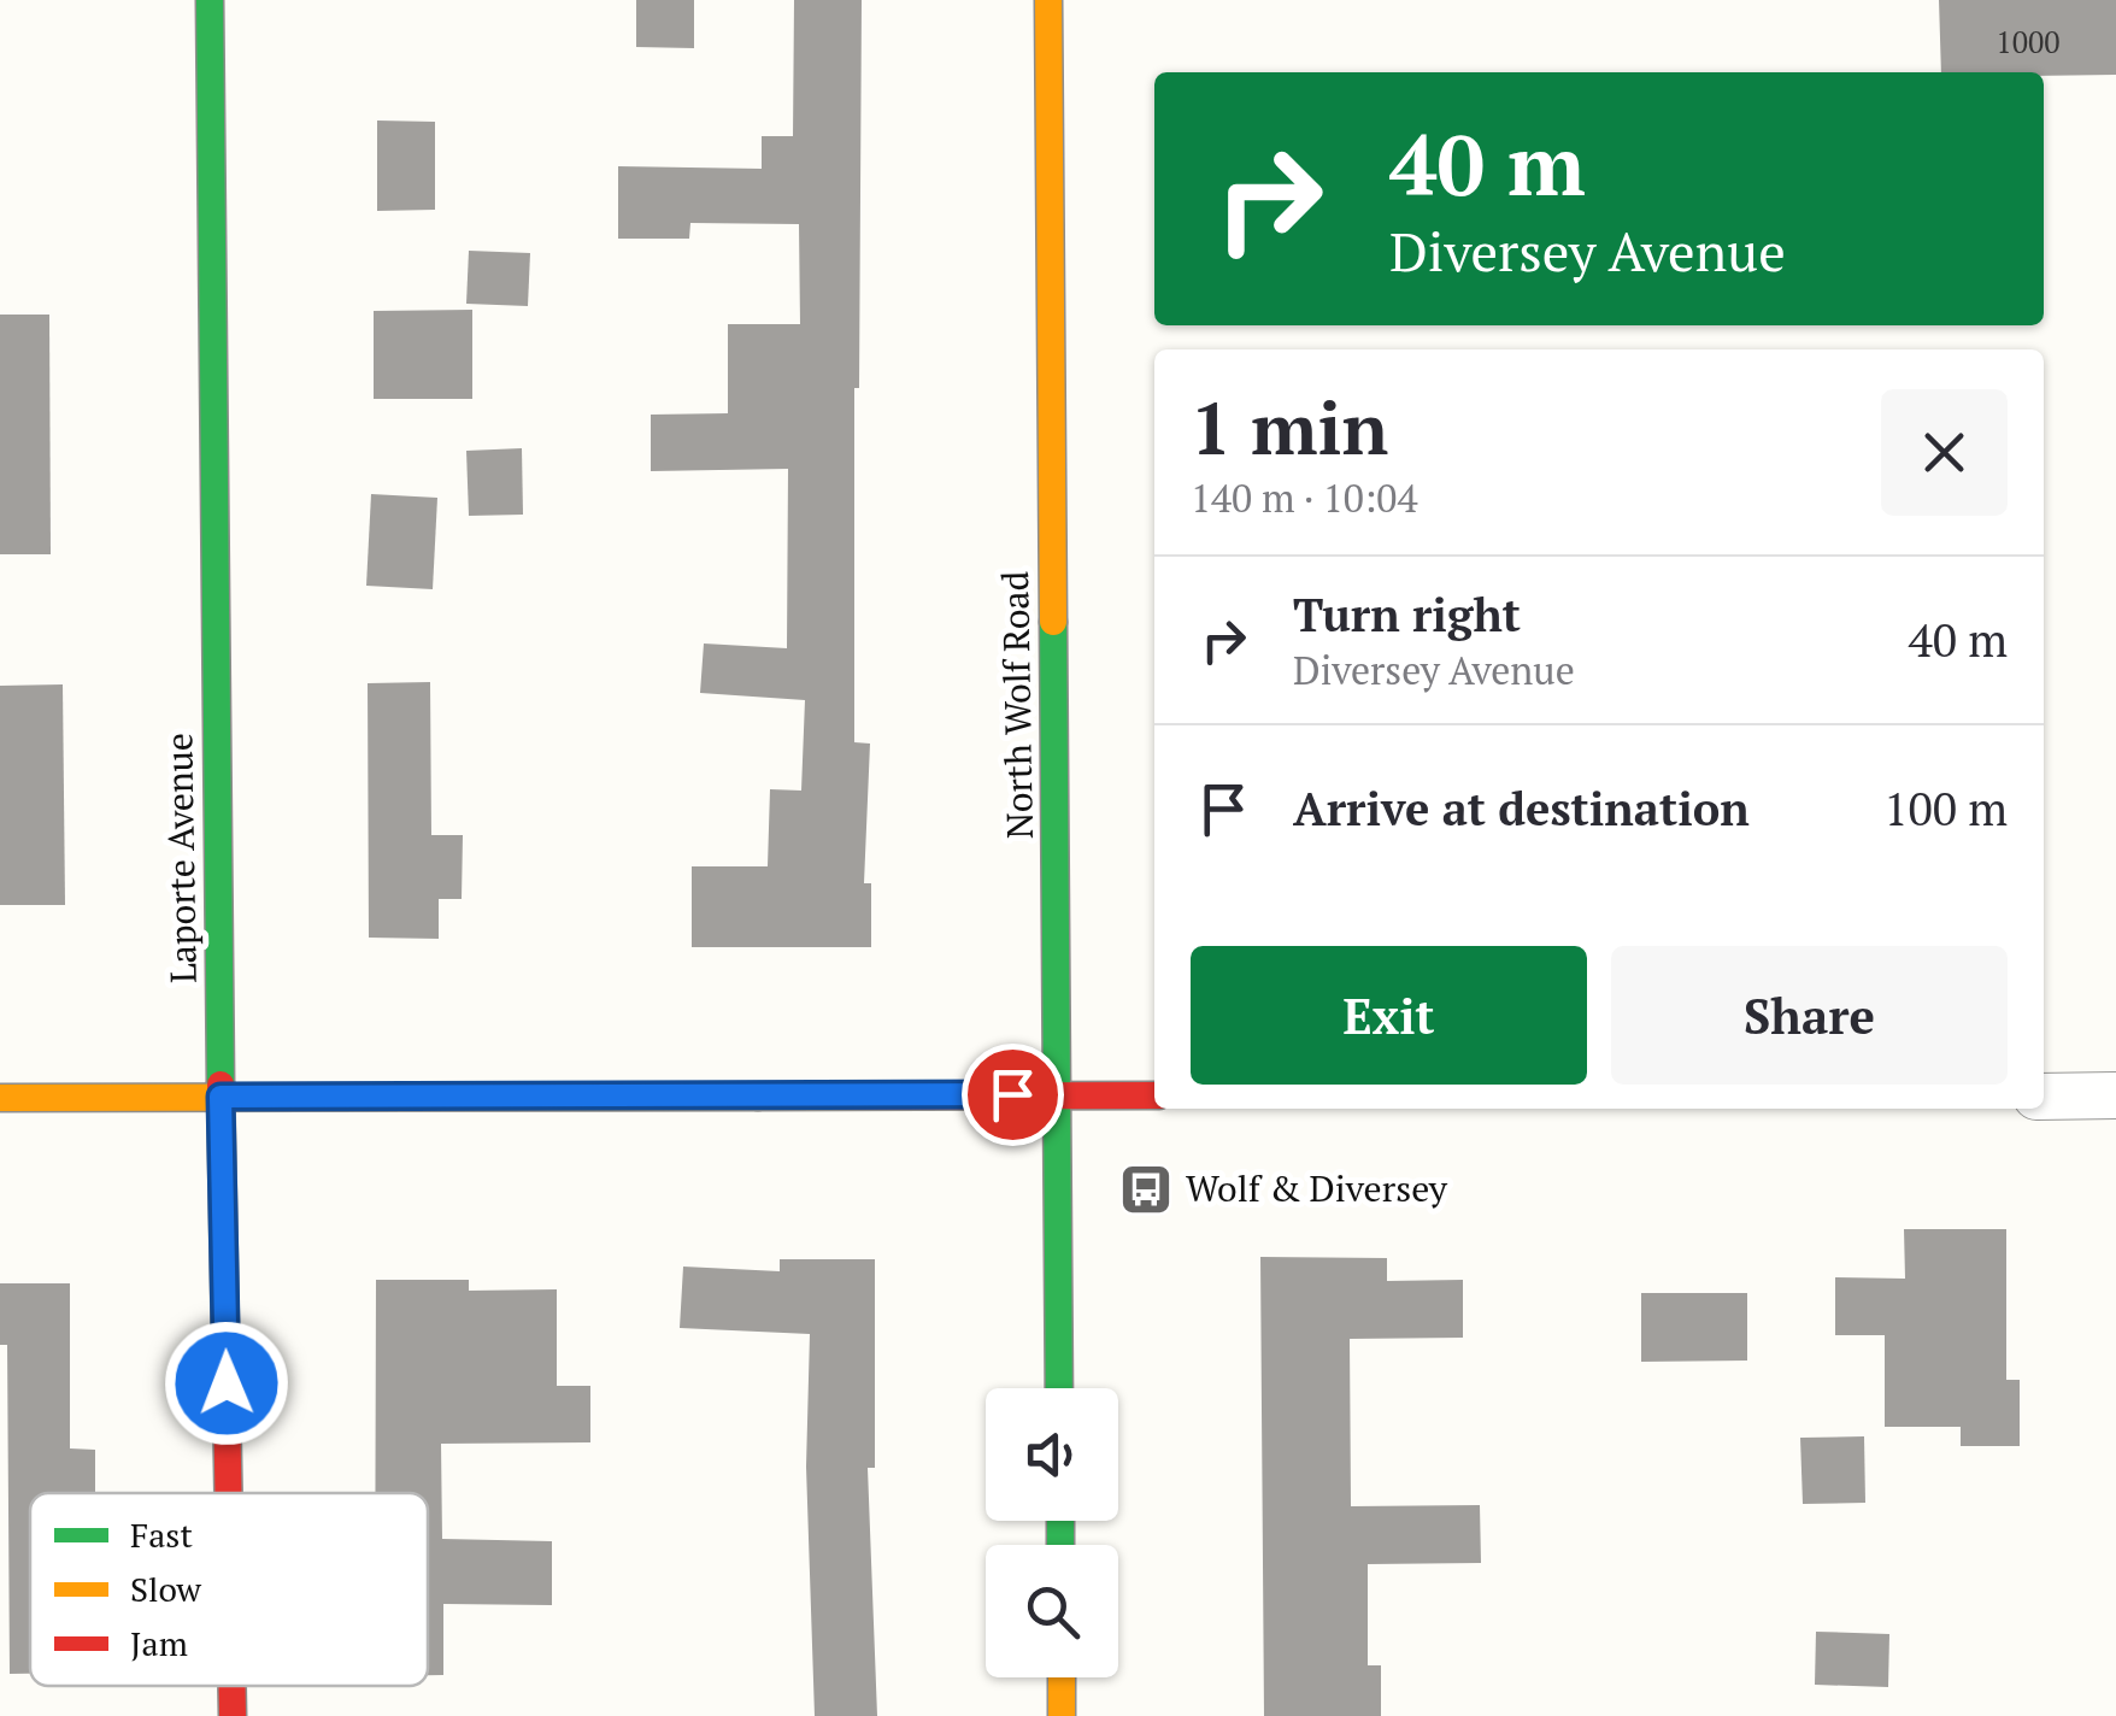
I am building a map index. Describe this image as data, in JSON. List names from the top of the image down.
{
  "streets": {
    "street": ["North Wolf Road", "Laporte Avenue"]
  },
  "places": {
    "bus stop": ["Wolf & Diversey"]
  },
  "house_numbers": ["1000"],
  "legend": ["Fast", "Slow", "Jam"],
  "page": {
    "turn": ["40 m", "Diversey Avenue"],
    "heading": ["1 min", "140 m · 10:04"],
    "list": [
      {
        "name": "Turn right",
        "note": "Diversey Avenue",
        "value": "40 m"
      },
      {
        "name": "Arrive at destination",
        "value": "100 m"
      }
    ],
    "buttons": ["Exit", "Share"]
  }
}
